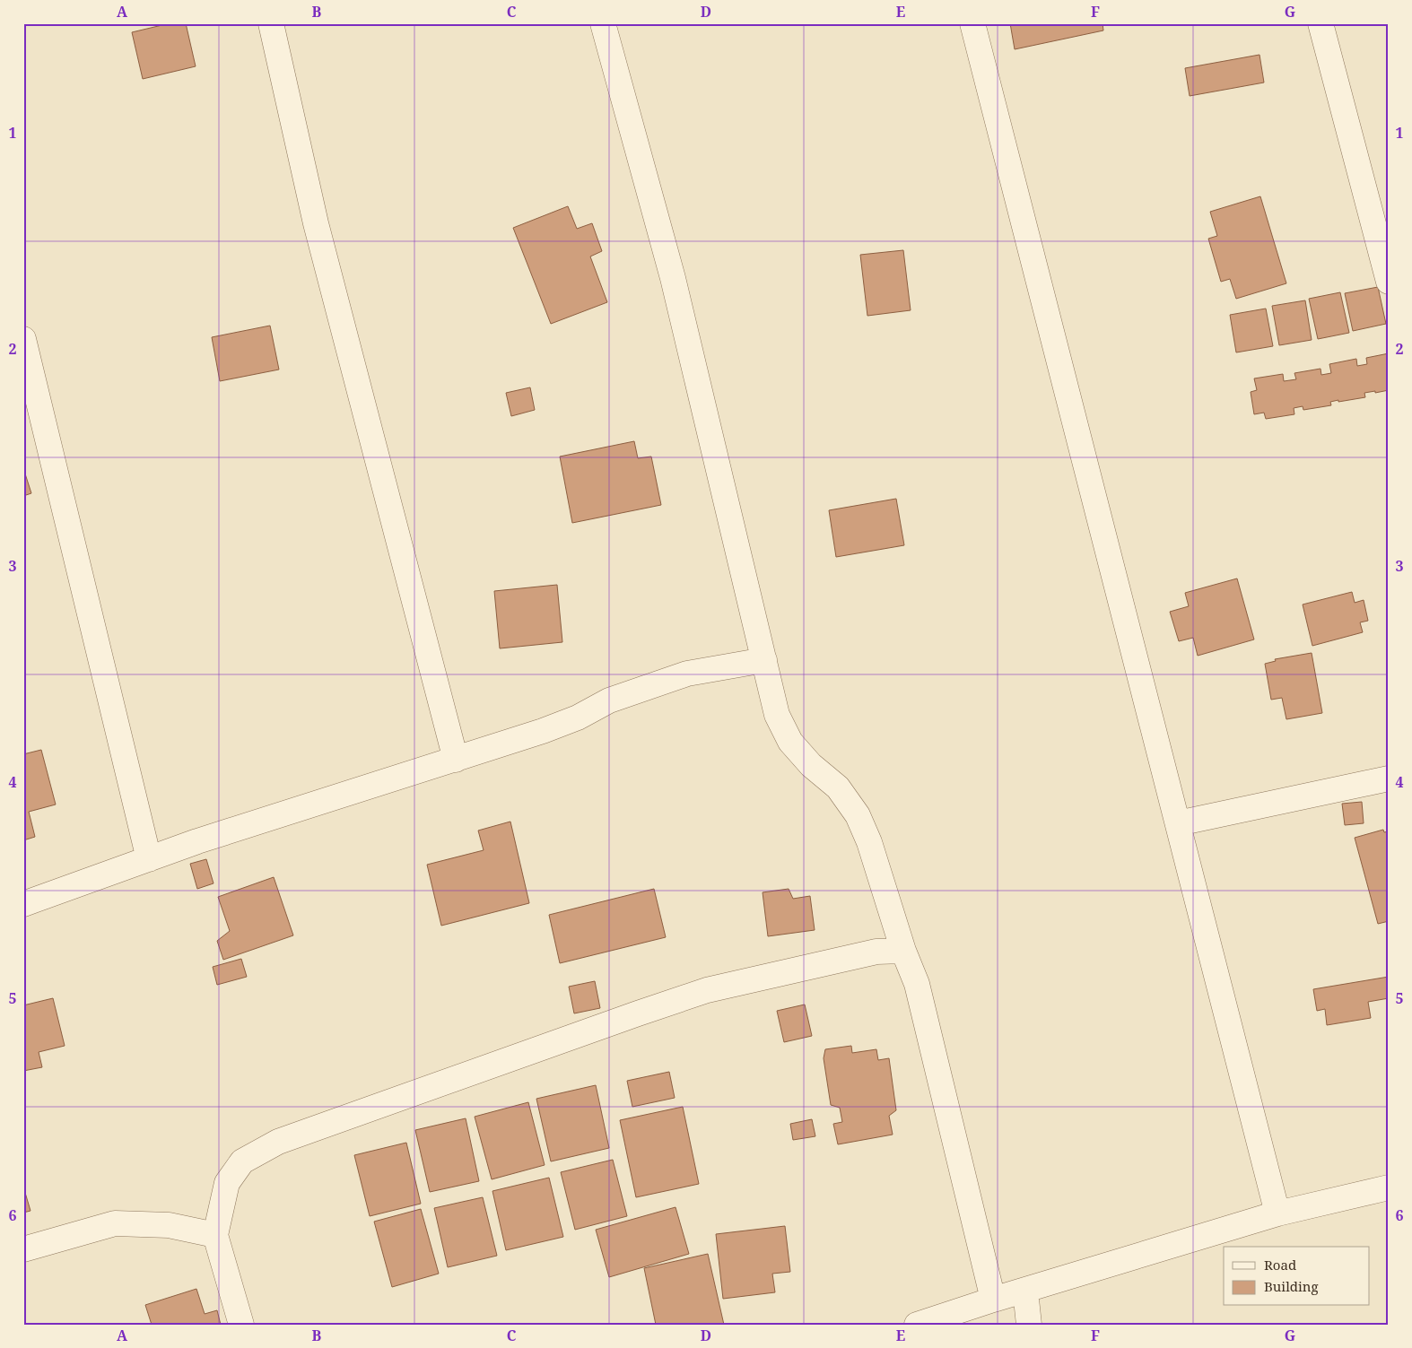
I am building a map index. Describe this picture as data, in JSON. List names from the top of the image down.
{
  "legend": ["Road", "Building"],
  "grid": {
    "columns": [
      "A",
      "B",
      "C",
      "D",
      "E",
      "F",
      "G"
    ],
    "rows": [
      "1",
      "2",
      "3",
      "4",
      "5",
      "6"
    ]
  }
}
